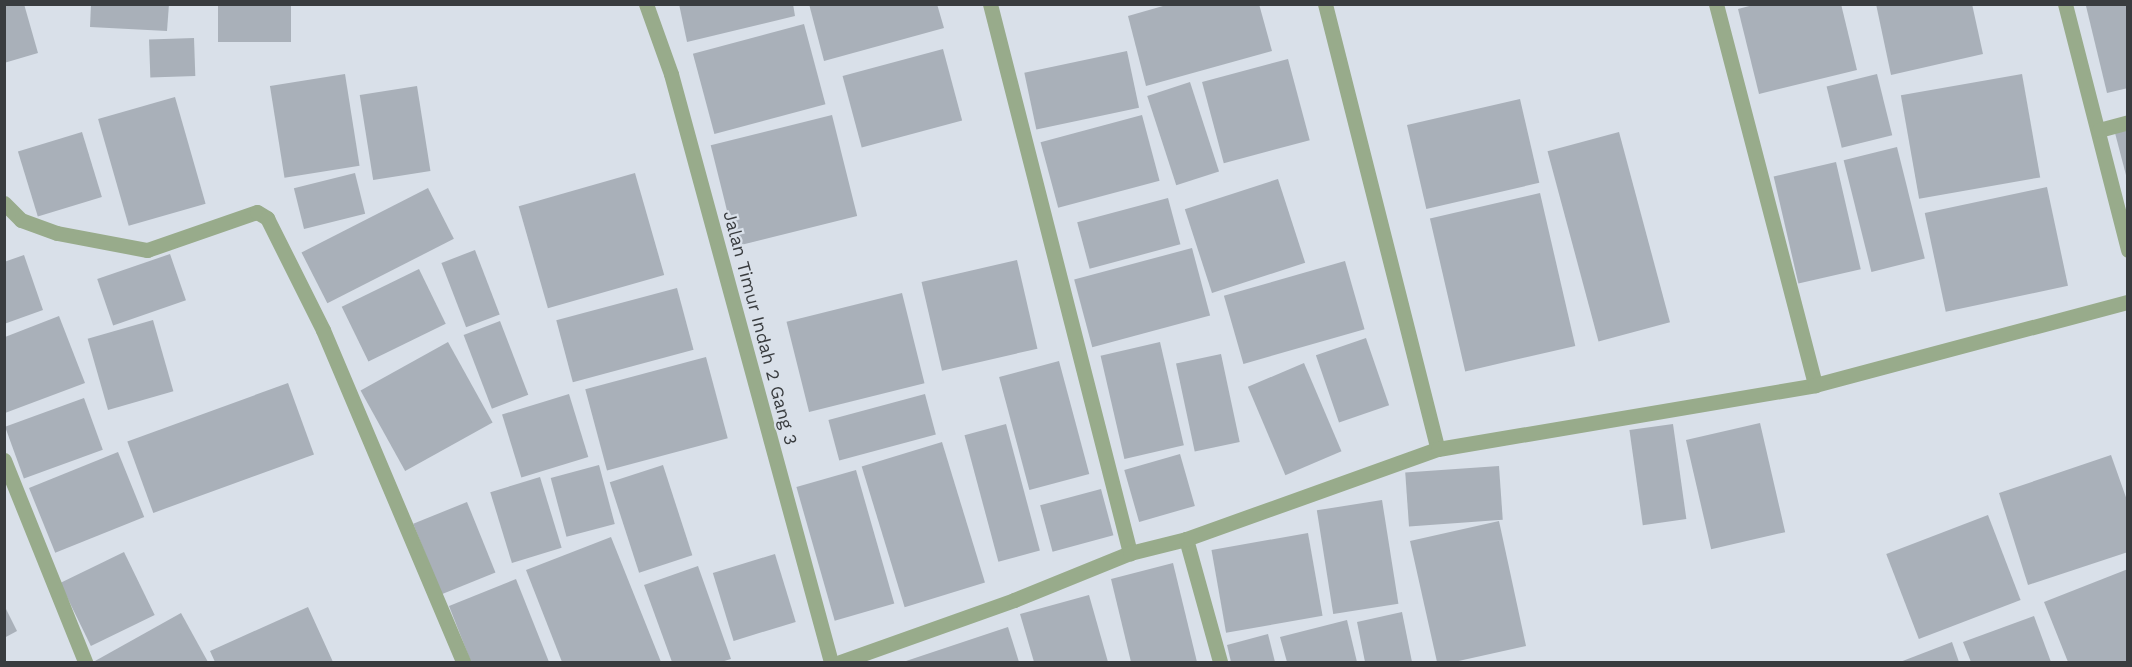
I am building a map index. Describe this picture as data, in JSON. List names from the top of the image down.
{
  "streets": {
    "street": ["Jalan Timur Indah 2 Gang 3"]
  }
}
